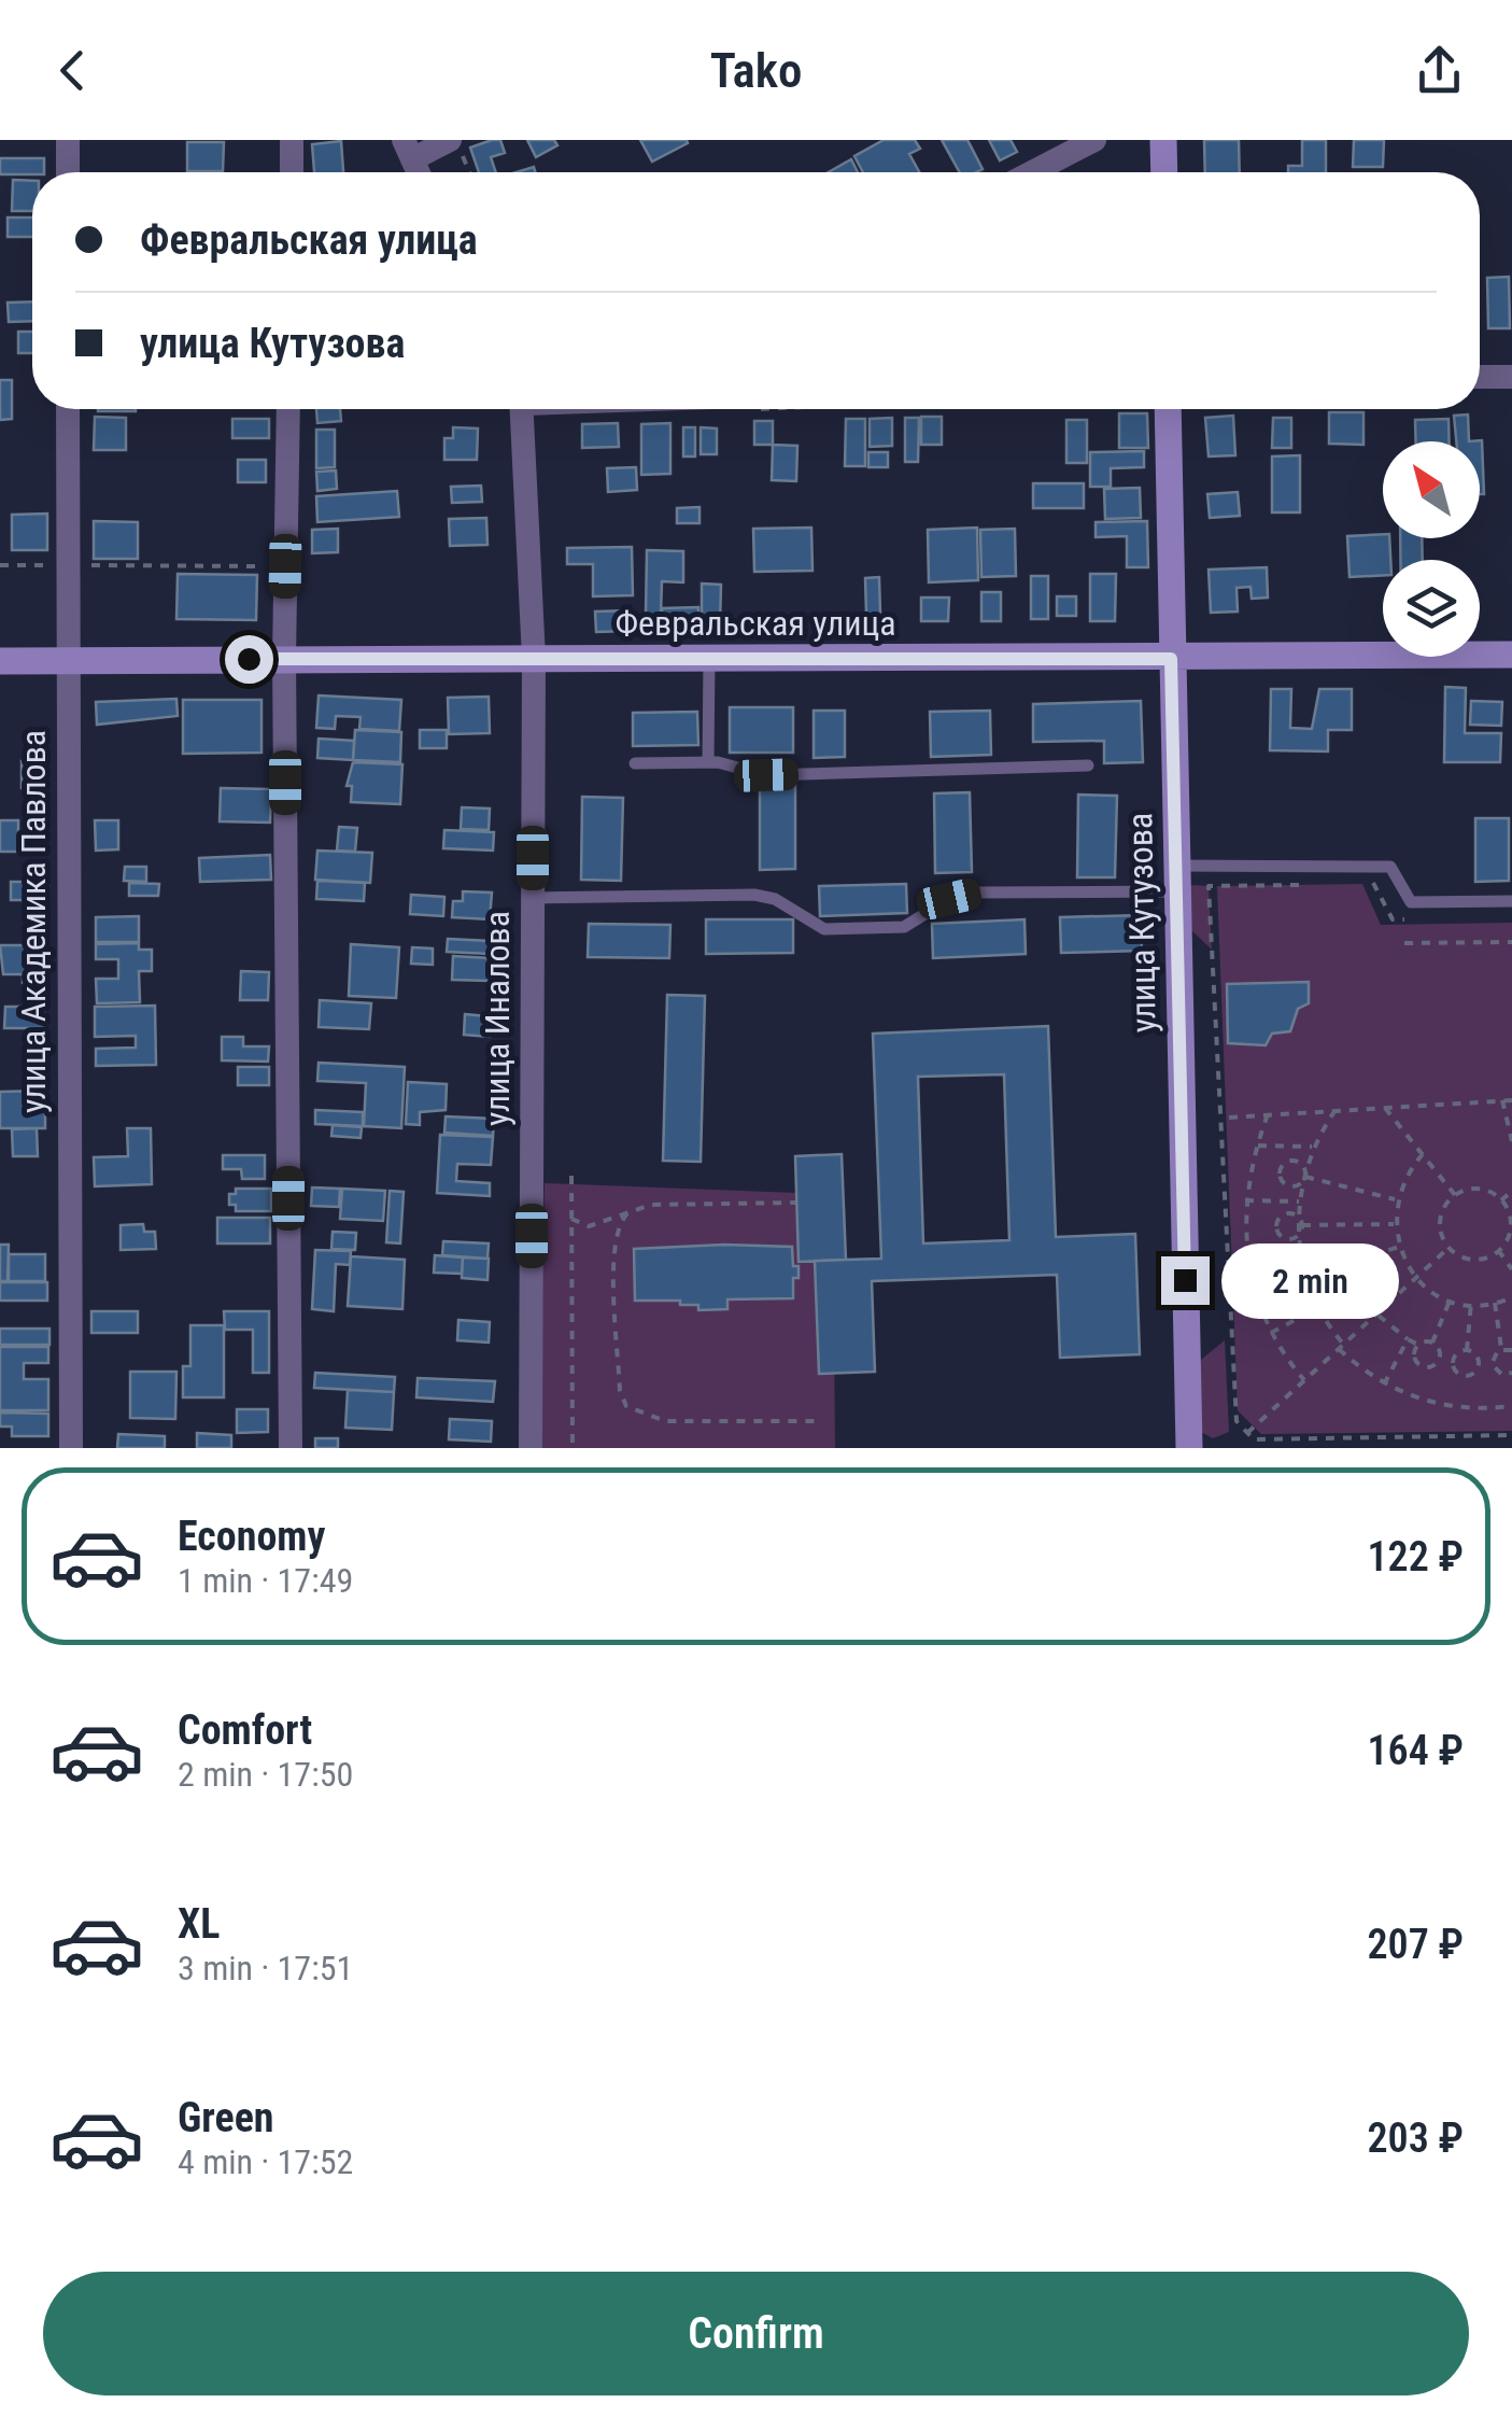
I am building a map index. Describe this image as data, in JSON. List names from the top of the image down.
{
  "streets": {
    "street": [
      "Февральская улица",
      "улица Академика Павлова",
      "улица Кутузова",
      "улица Иналова"
    ]
  },
  "crossings": [
    ["Февральская улица", "улица Академика Павлова"],
    ["Февральская улица", "улица Кутузова"],
    ["Февральская улица", "улица Иналова"]
  ],
  "north": "top left",
  "page": {
    "header": "Tako",
    "banner": ["Февральская улица", "улица Кутузова"],
    "bubble": "2 min",
    "list": [
      {
        "name": "Economy",
        "note": "1 min · 17:49",
        "value": "122 ₽"
      },
      {
        "name": "Comfort",
        "note": "2 min · 17:50",
        "value": "164 ₽"
      },
      {
        "name": "XL",
        "note": "3 min · 17:51",
        "value": "207 ₽"
      },
      {
        "name": "Green",
        "note": "4 min · 17:52",
        "value": "203 ₽"
      }
    ],
    "buttons": "Confirm"
  }
}
